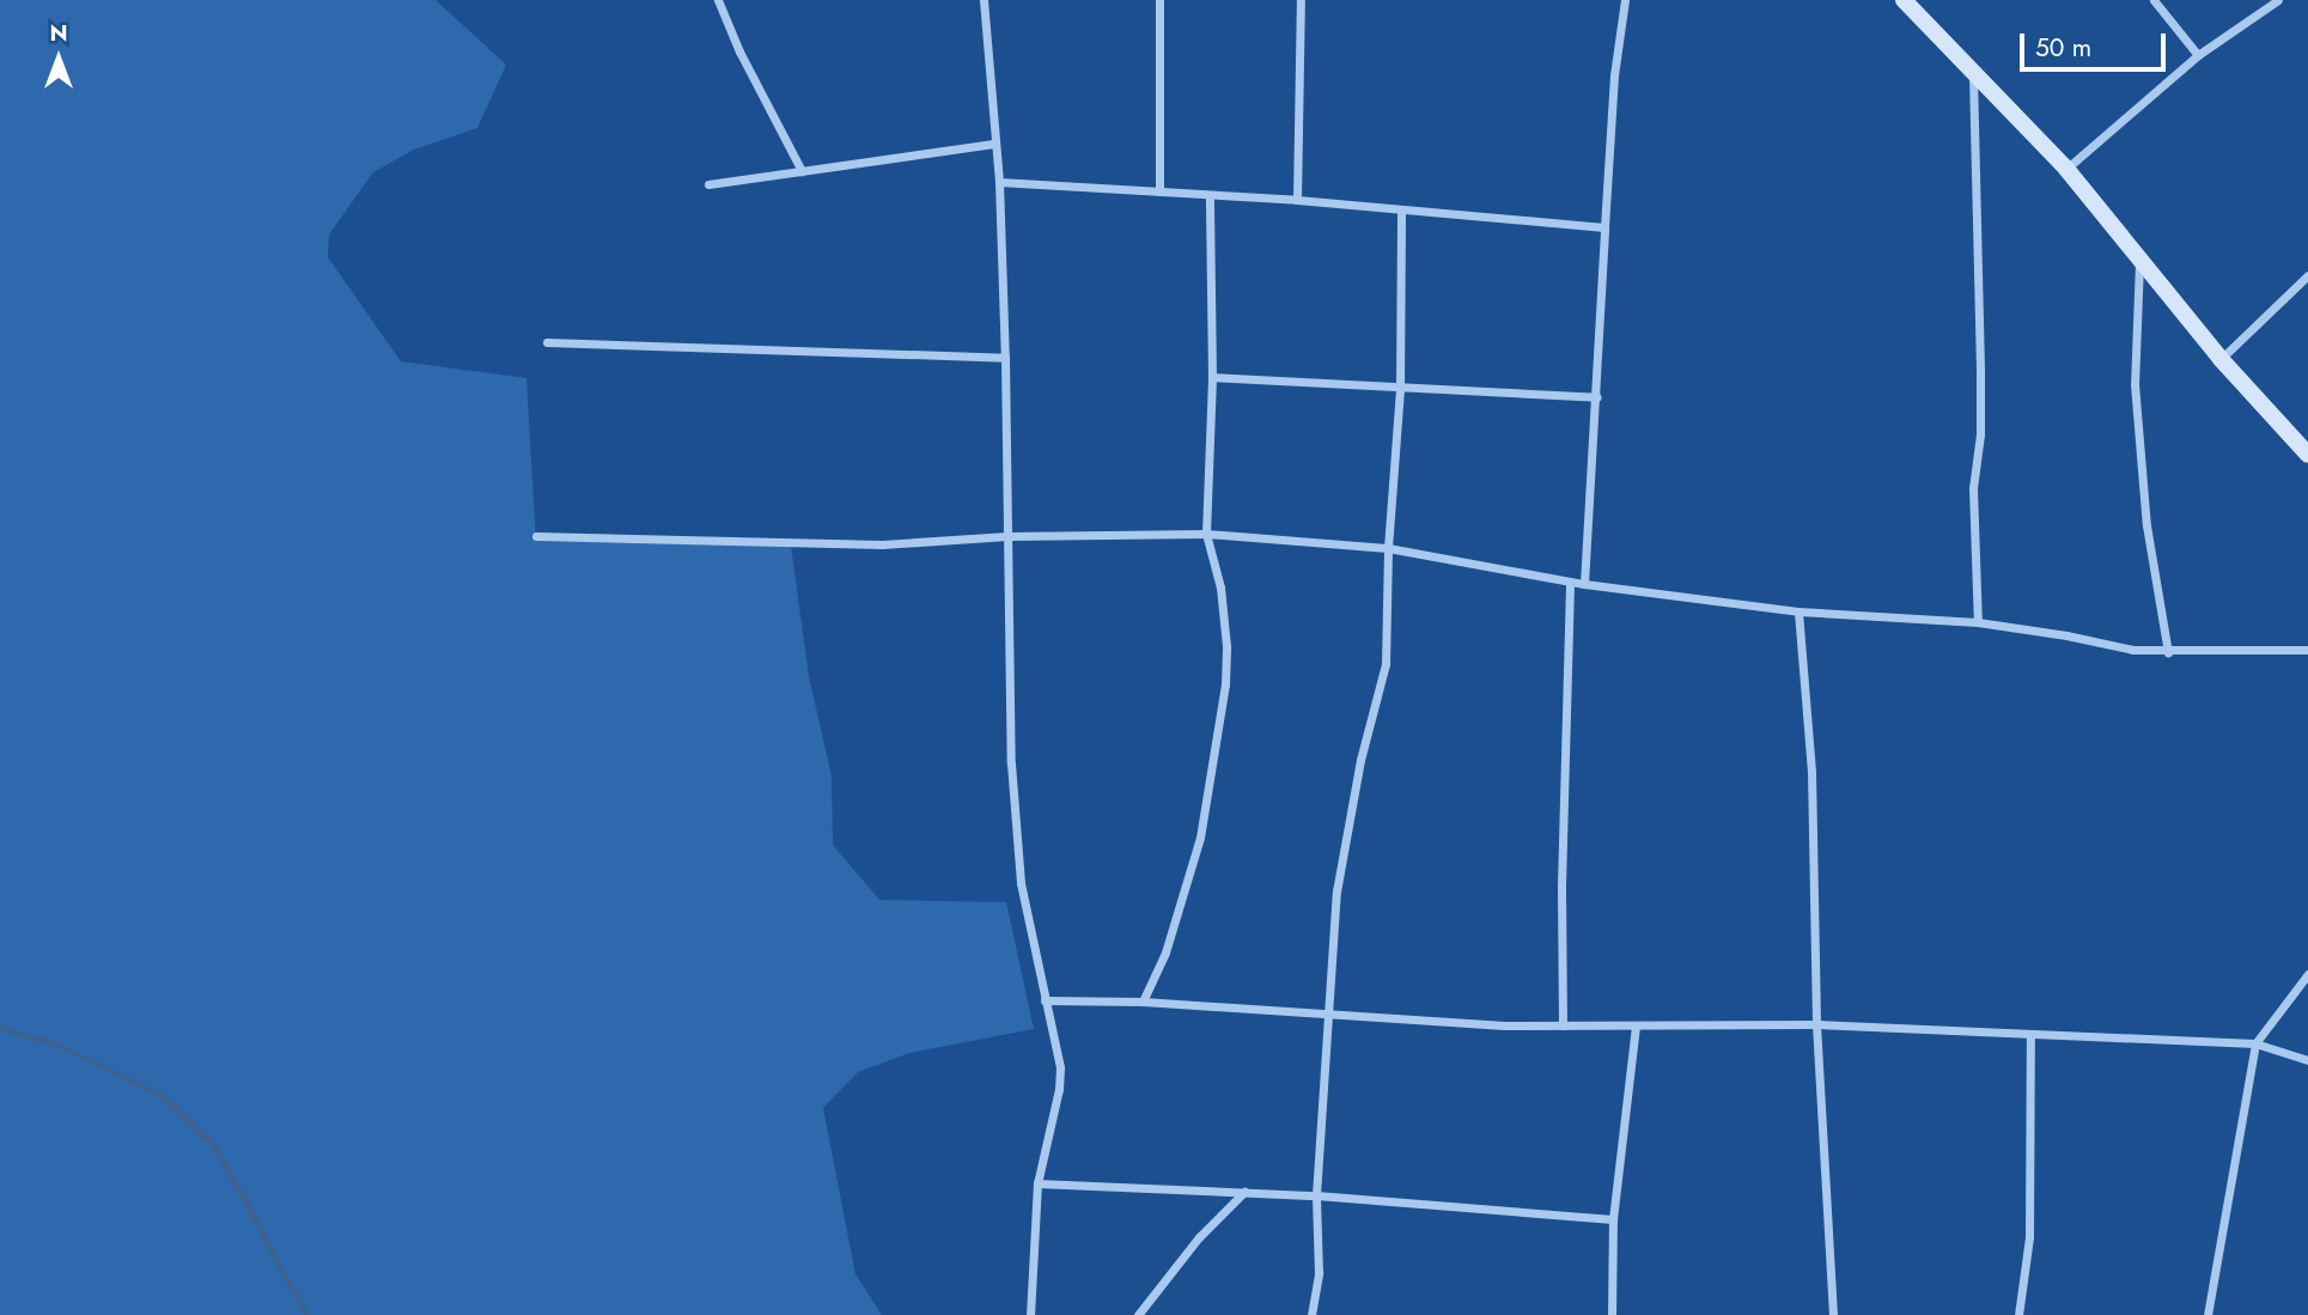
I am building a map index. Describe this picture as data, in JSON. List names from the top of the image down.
{
  "scale_bar": "50 m",
  "north": "top"
}
